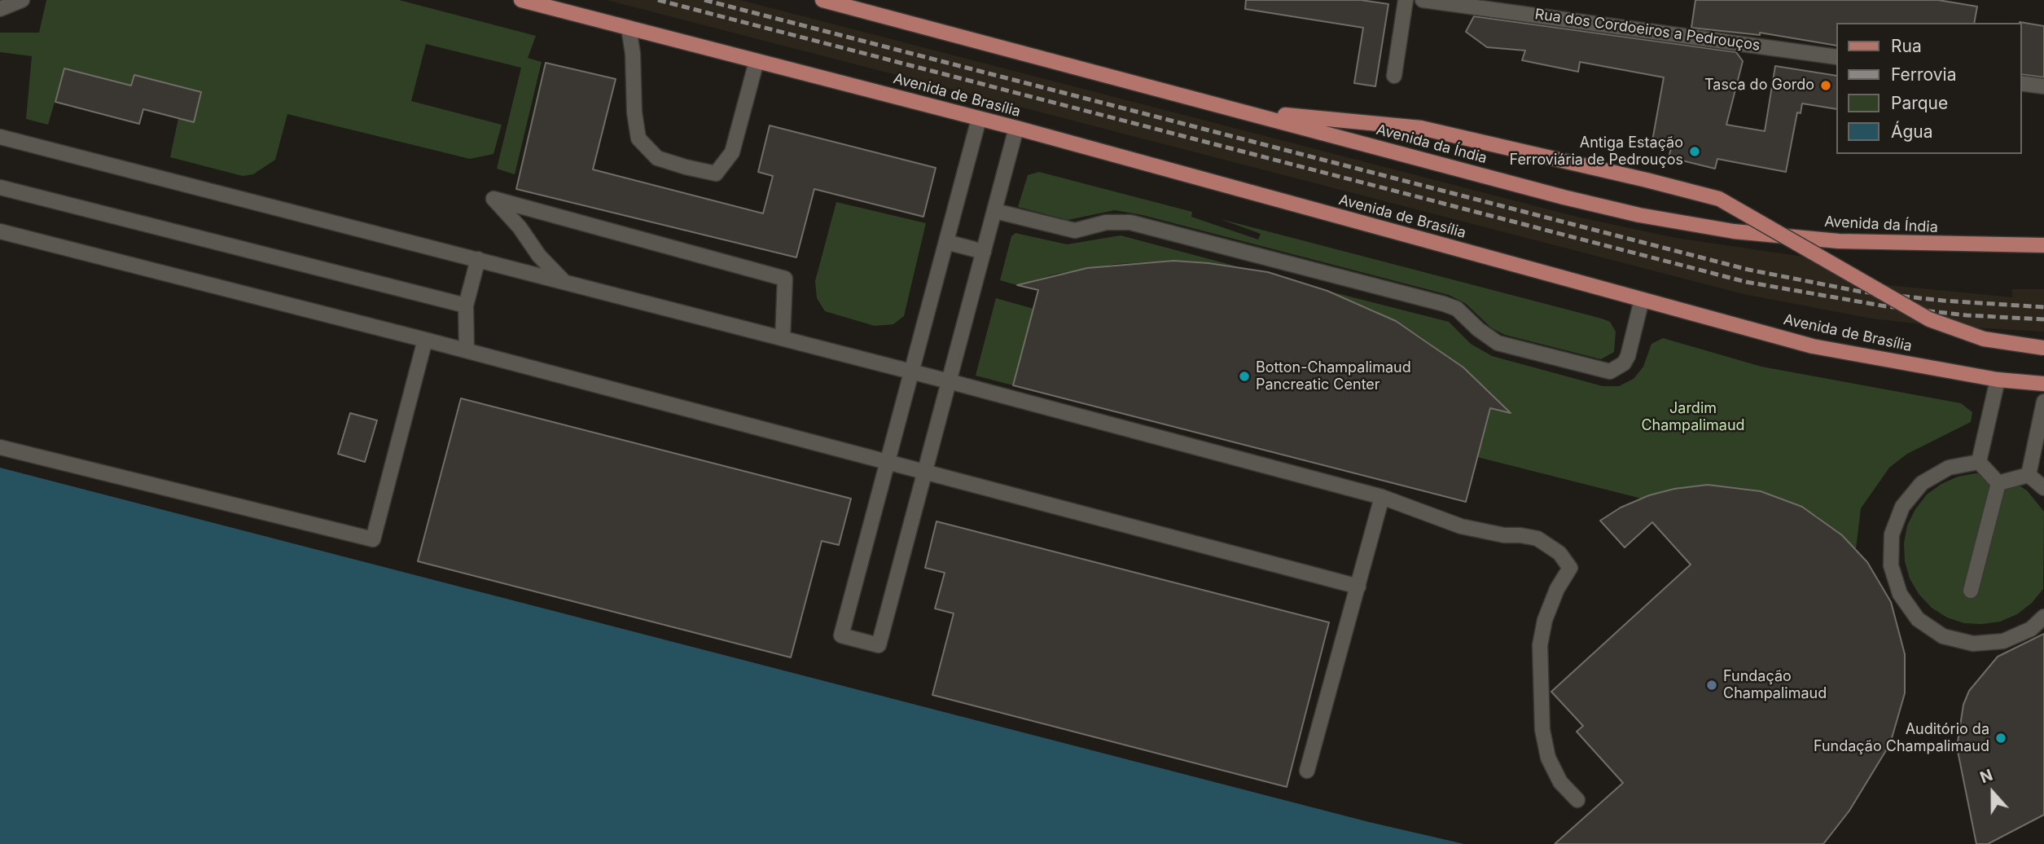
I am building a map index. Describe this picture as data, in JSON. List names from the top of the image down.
{
  "streets": {
    "main road": ["Avenida de Brasília", "Avenida da Índia"],
    "street": ["Rua dos Cordoeiros a Pedrouços"]
  },
  "parks": ["Jardim Champalimaud"],
  "places": [
    "Tasca do Gordo",
    "Antiga Estação Ferroviária de Pedrouços",
    "Botton-Champalimaud Pancreatic Center",
    "Fundação Champalimaud",
    "Auditório da Fundação Champalimaud"
  ],
  "legend": [
    "Rua",
    "Ferrovia",
    "Parque",
    "Água"
  ],
  "north": "top"
}
